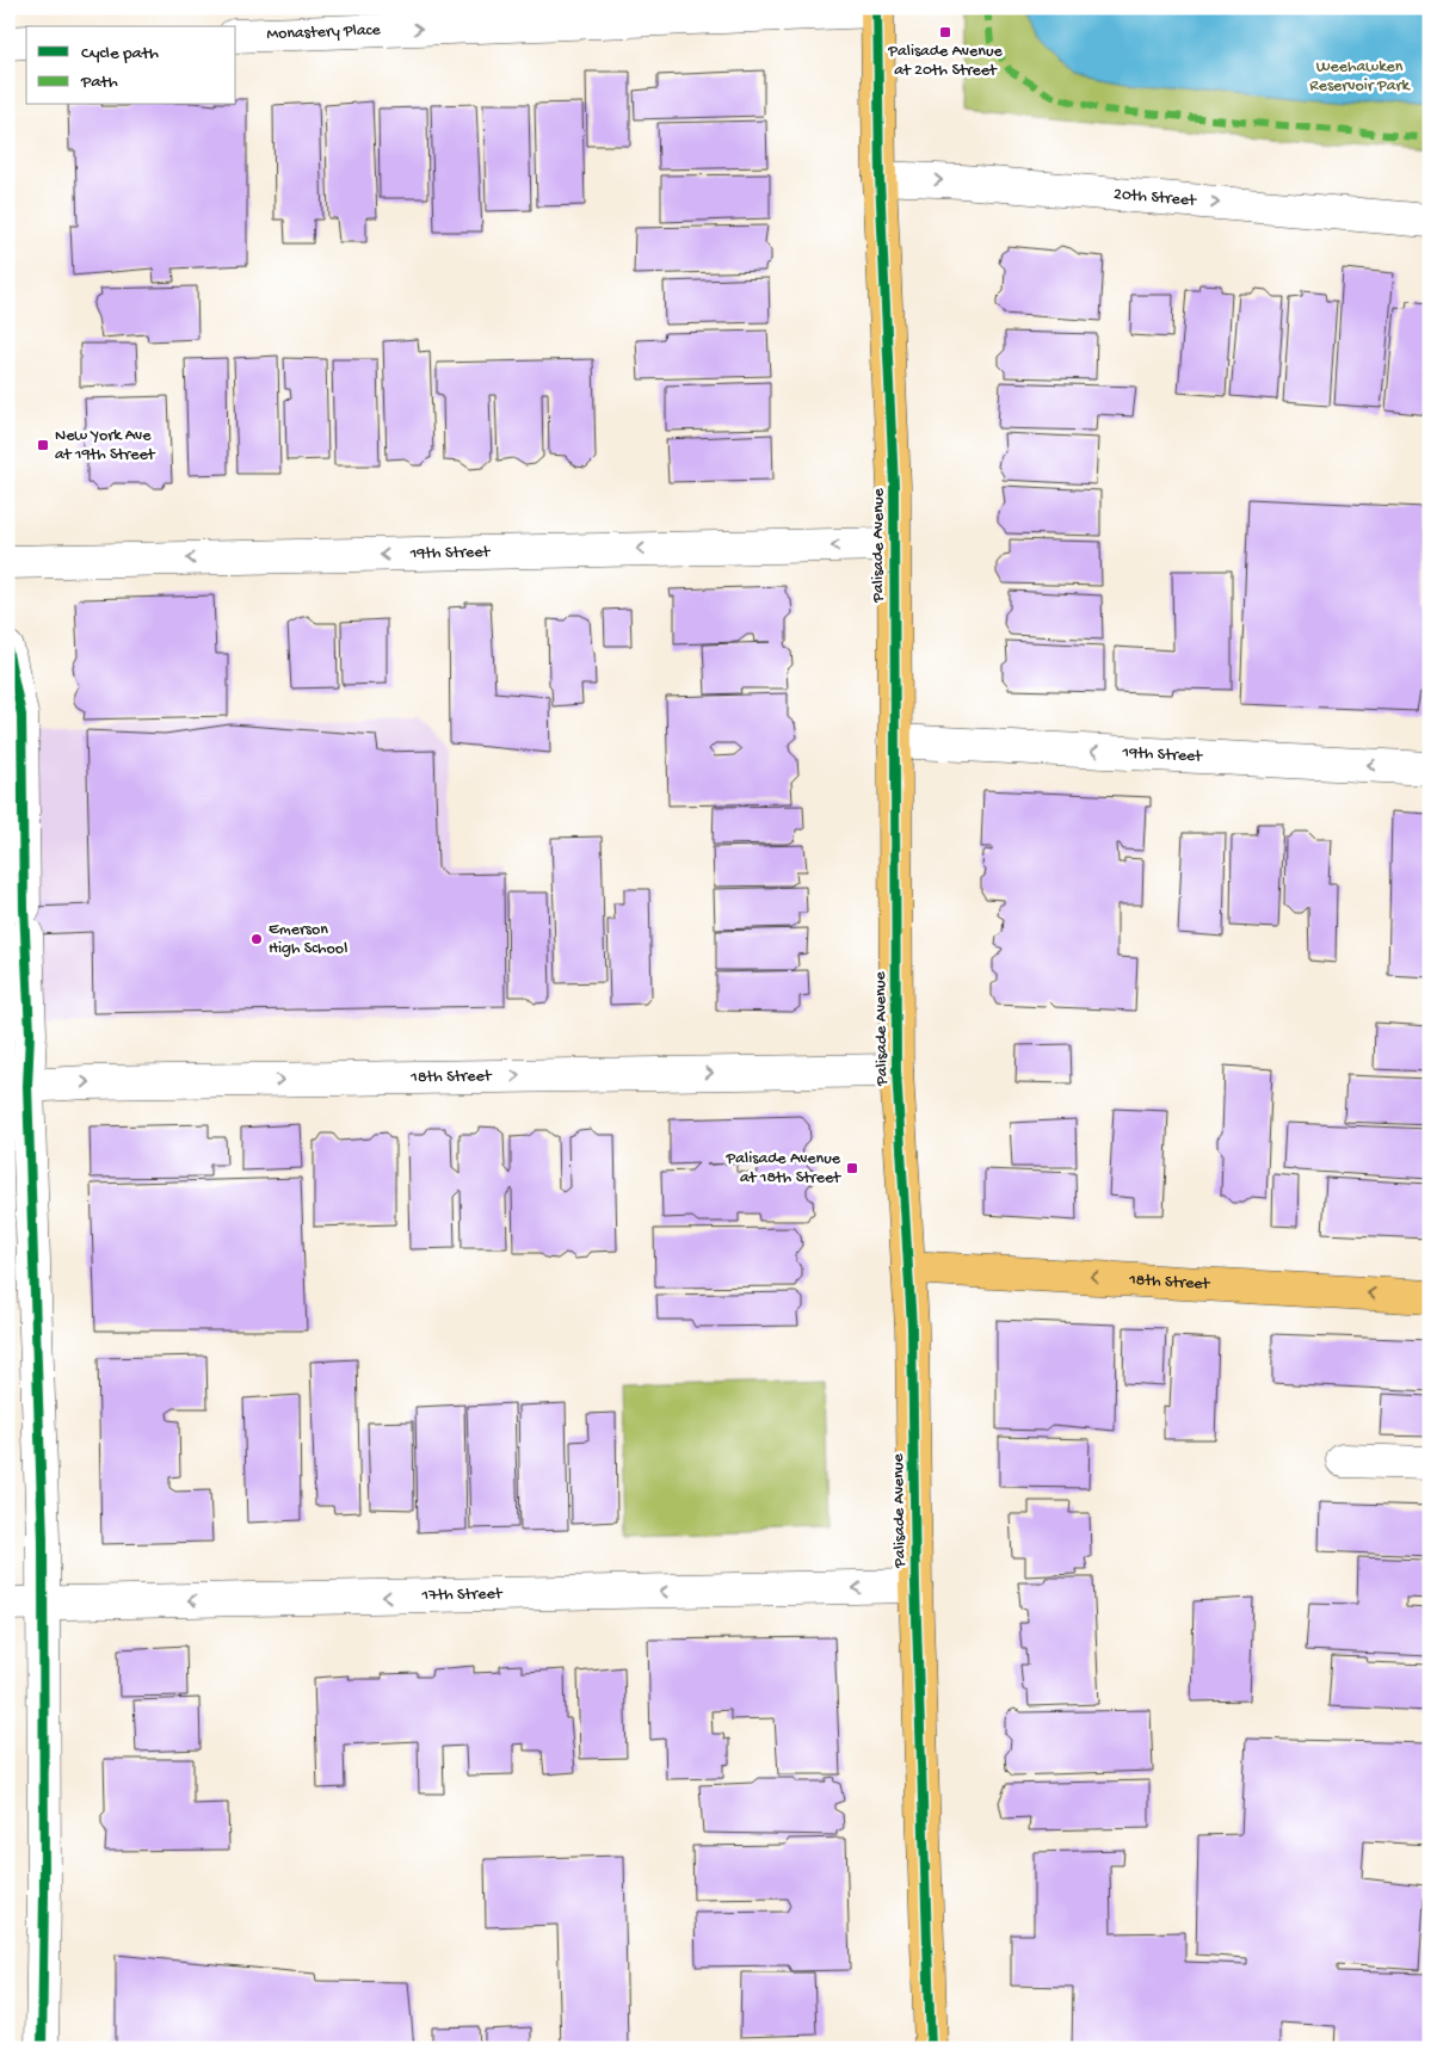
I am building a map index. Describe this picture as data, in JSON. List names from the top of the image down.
{
  "streets": {
    "main road": ["Palisade Avenue", "18th Street"],
    "street": [
      "Monastery Place",
      "20th Street",
      "19th Street",
      "17th Street"
    ]
  },
  "crossings": [
    ["Monastery Place", "Palisade Avenue"],
    ["20th Street", "Palisade Avenue"],
    ["Palisade Avenue", "19th Street"],
    ["Palisade Avenue", "18th Street"],
    ["Palisade Avenue", "17th Street"]
  ],
  "one_way": [
    "Monastery Place",
    "20th Street",
    "19th Street",
    "17th Street"
  ],
  "parks": ["Weehawken Reservoir Park"],
  "places": {
    "transit": ["Palisade Avenue at 20th Street", "New York Ave at 19th Street", "Palisade Avenue at 18th Street"],
    "other": ["Emerson High School"]
  },
  "legend": ["Cycle path", "Path"]
}
